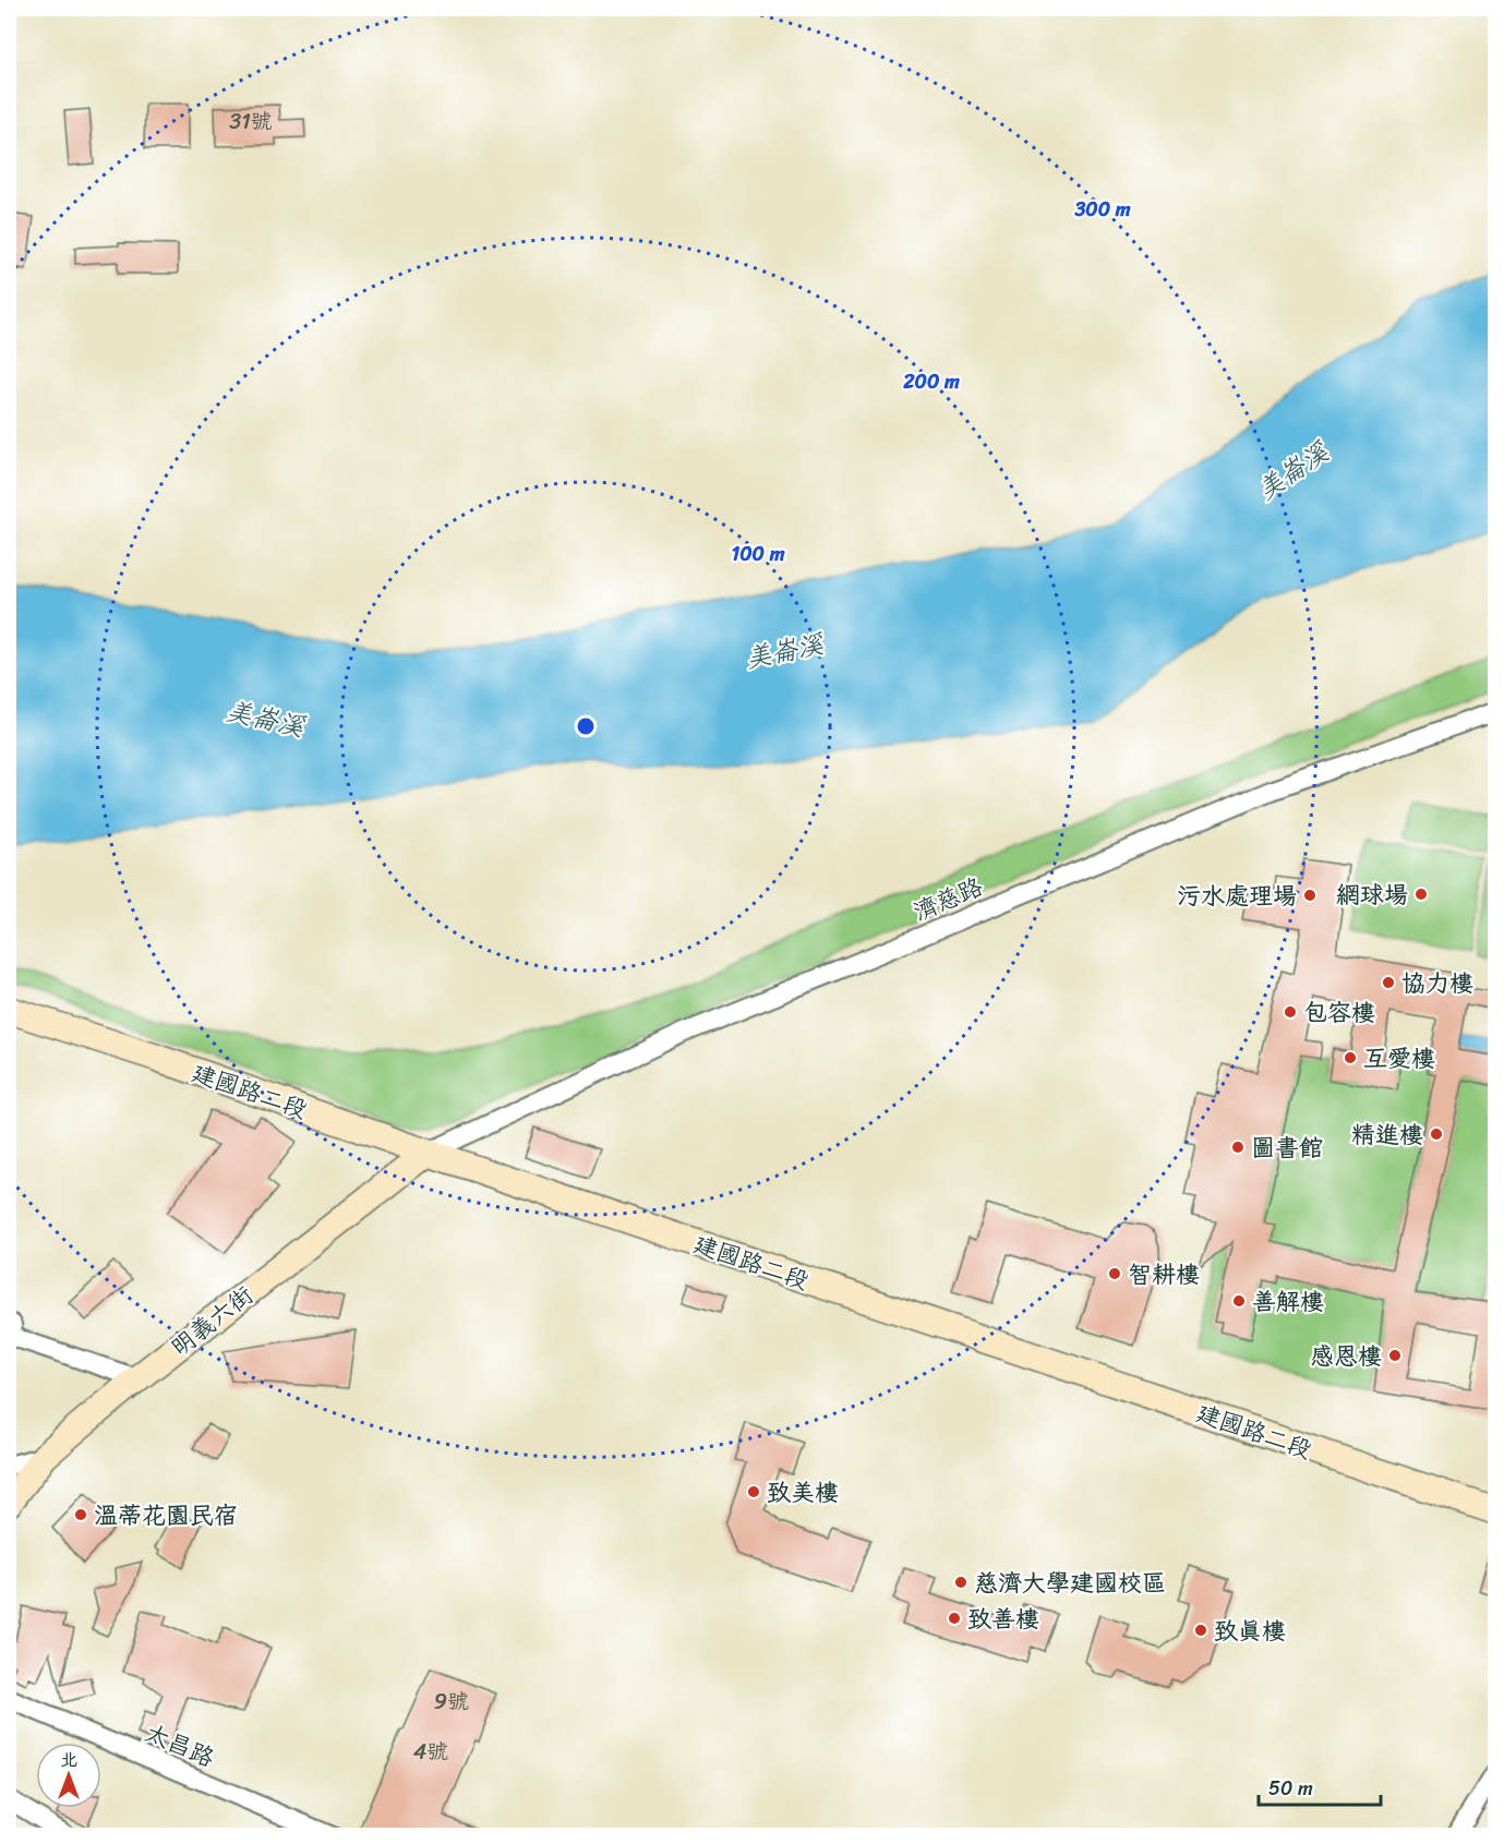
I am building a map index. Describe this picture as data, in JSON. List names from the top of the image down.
{
  "streets": {
    "street": [
      "濟慈路",
      "建國路二段",
      "明義六街",
      "太昌路"
    ]
  },
  "crossings": [
    ["濟慈路", "建國路二段"],
    ["濟慈路", "明義六街"],
    ["建國路二段", "明義六街"]
  ],
  "water": ["美崙溪"],
  "places": [
    "網球場",
    "污水處理場",
    "協力樓",
    "包容樓",
    "互愛樓",
    "精進樓",
    "圖書館",
    "智耕樓",
    "善解樓",
    "感恩樓",
    "致美樓",
    "溫蒂花園民宿",
    "慈濟大學建國校區",
    "致善樓",
    "致真樓"
  ],
  "house_numbers": ["31號", "9號", "4號"],
  "scale_bar": "50 m",
  "north": "top",
  "rings": ["300 m", "200 m", "100 m"]
}
